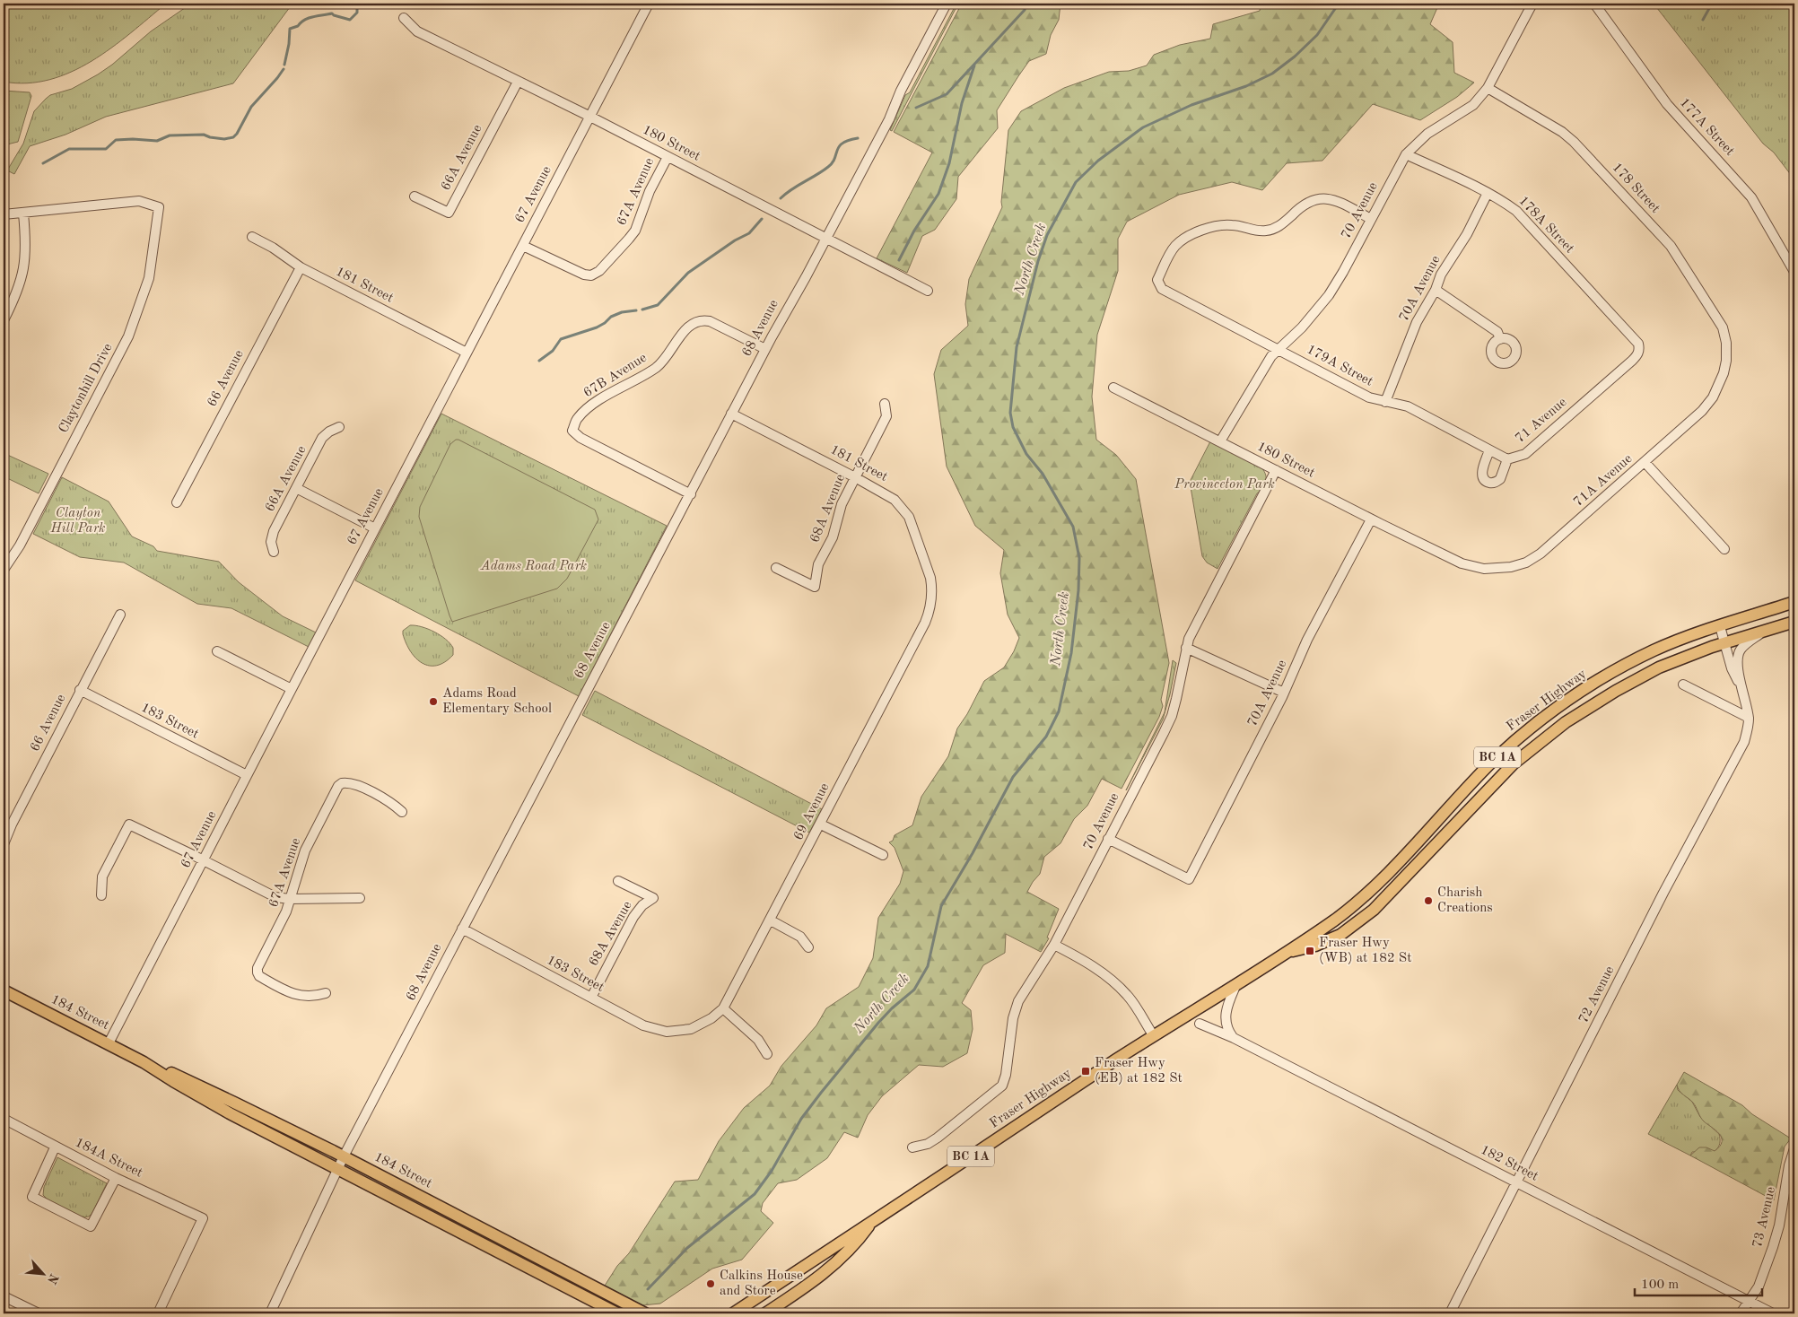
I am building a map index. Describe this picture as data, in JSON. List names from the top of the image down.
{
  "streets": {
    "main road": ["Fraser Highway", "BC 1A", "184 Street"],
    "street": [
      "177A Street",
      "180 Street",
      "66A Avenue",
      "178 Street",
      "67A Avenue",
      "67 Avenue",
      "70 Avenue",
      "178A Street",
      "181 Street",
      "70A Avenue",
      "68 Avenue",
      "179A Street",
      "67B Avenue",
      "66 Avenue",
      "Claytonhill Drive",
      "71 Avenue",
      "71A Avenue",
      "68A Avenue",
      "183 Street",
      "69 Avenue",
      "72 Avenue",
      "184A Street",
      "182 Street",
      "73 Avenue"
    ]
  },
  "crossings": [
    ["180 Street", "66A Avenue"],
    ["180 Street", "67A Avenue"],
    ["180 Street", "67 Avenue"],
    ["180 Street", "70 Avenue"],
    ["180 Street", "70A Avenue"],
    ["180 Street", "68 Avenue"],
    ["180 Street", "71A Avenue"],
    ["178 Street", "70 Avenue"],
    ["178 Street", "71A Avenue"],
    ["67A Avenue", "67 Avenue"],
    ["67 Avenue", "181 Street"],
    ["67 Avenue", "183 Street"],
    ["67 Avenue", "184 Street"],
    ["70 Avenue", "178A Street"],
    ["70 Avenue", "70A Avenue"],
    ["70 Avenue", "179A Street"],
    ["178A Street", "70A Avenue"],
    ["178A Street", "71 Avenue"],
    ["181 Street", "68 Avenue"],
    ["181 Street", "66 Avenue"],
    ["181 Street", "68A Avenue"],
    ["181 Street", "69 Avenue"],
    ["70A Avenue", "179A Street"],
    ["68 Avenue", "67B Avenue"],
    ["68 Avenue", "183 Street"],
    ["68 Avenue", "184 Street"],
    ["179A Street", "71 Avenue"],
    ["66 Avenue", "183 Street"],
    ["68A Avenue", "183 Street"],
    ["Fraser Highway", "72 Avenue"],
    ["183 Street", "69 Avenue"],
    ["72 Avenue", "182 Street"],
    ["182 Street", "73 Avenue"]
  ],
  "water": ["North Creek"],
  "parks": ["Provinceton Park", "Clayton Hill Park", "Adams Road Park"],
  "places": {
    "other": ["Adams Road Elementary School", "Charish Creations", "Calkins House and Store"],
    "transit": ["Fraser Hwy (WB) at 182 St", "Fraser Hwy (EB) at 182 St"]
  },
  "scale_bar": "100 m",
  "north": "bottom right"
}
